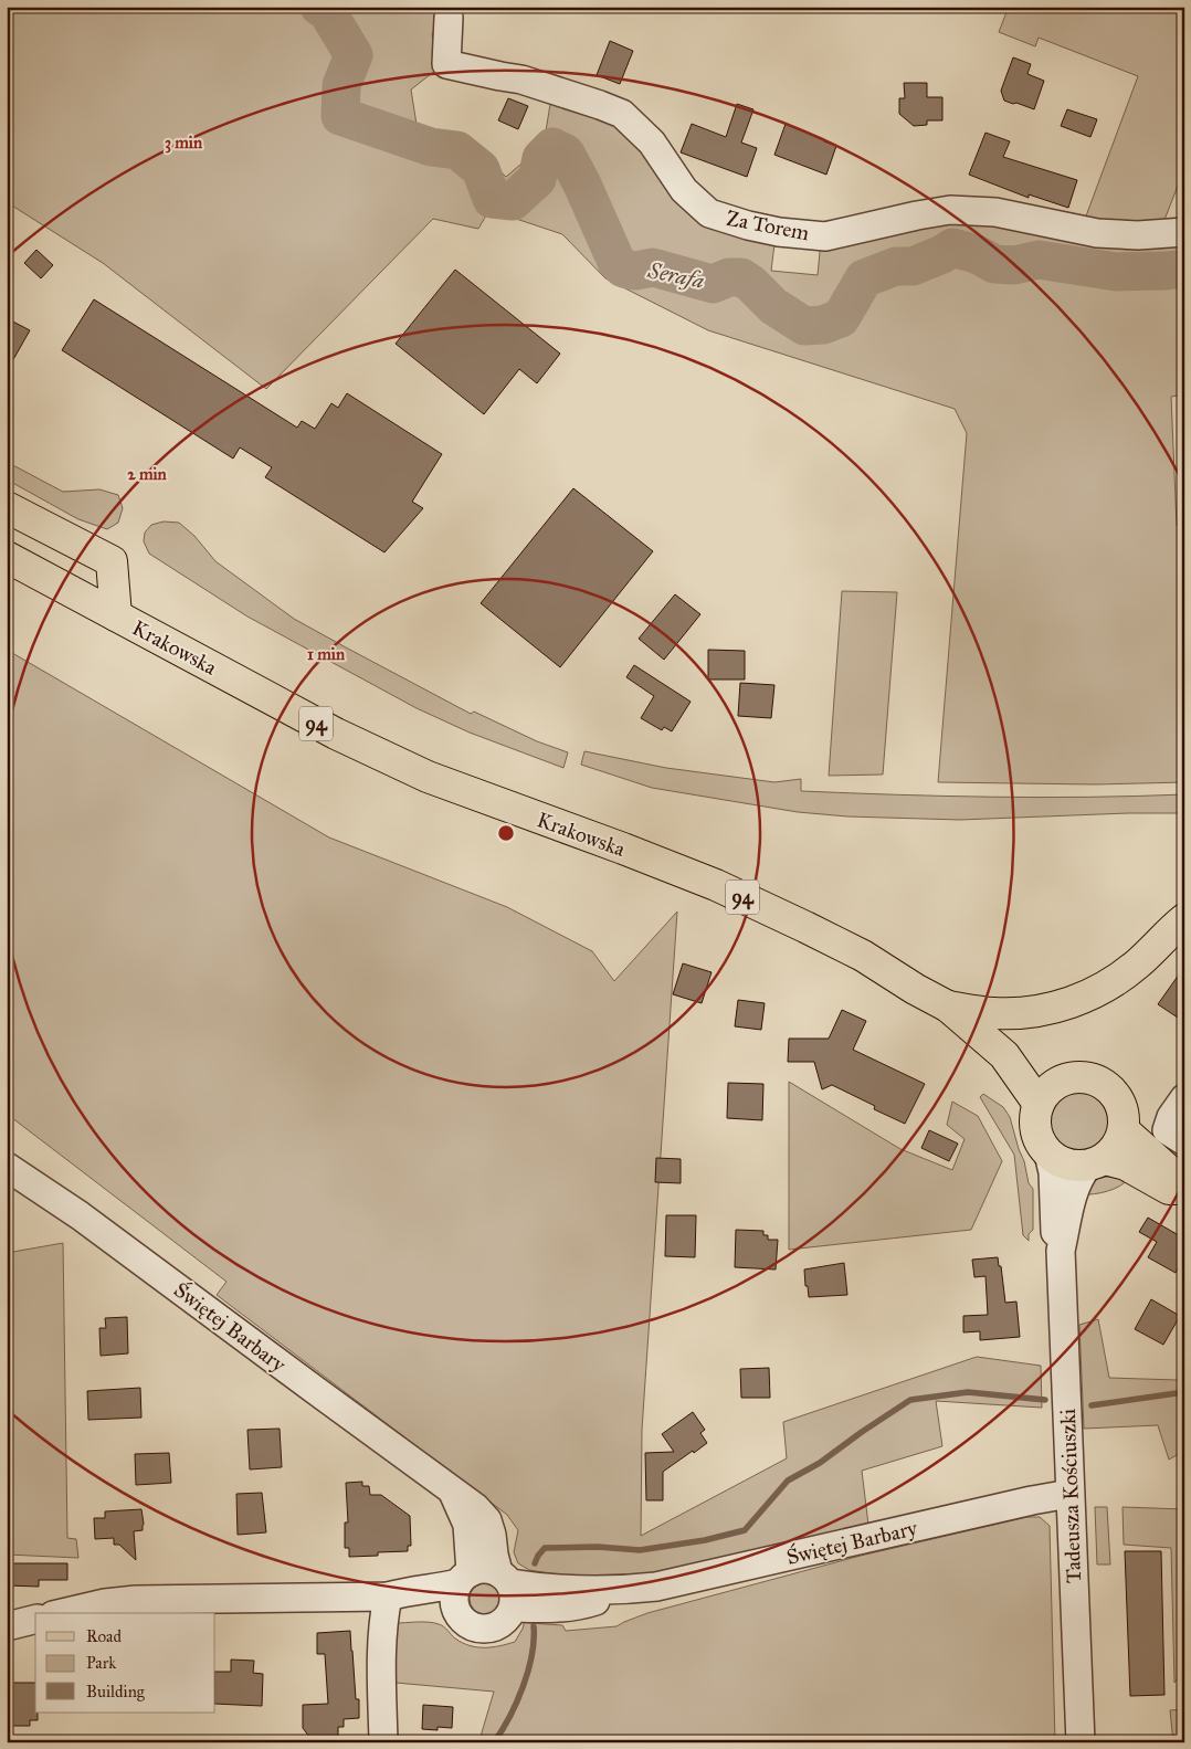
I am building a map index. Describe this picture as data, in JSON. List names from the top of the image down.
{
  "streets": {
    "main road": ["Krakowska", "94"],
    "street": ["Za Torem", "Świętej Barbary", "Tadeusza Kościuszki"]
  },
  "crossings": [
    ["Krakowska", "94"],
    ["Krakowska", "Tadeusza Kościuszki"],
    ["Świętej Barbary", "Tadeusza Kościuszki"]
  ],
  "water": ["Serafa"],
  "legend": ["Road", "Park", "Building"],
  "rings": ["3 min", "2 min", "1 min"]
}
